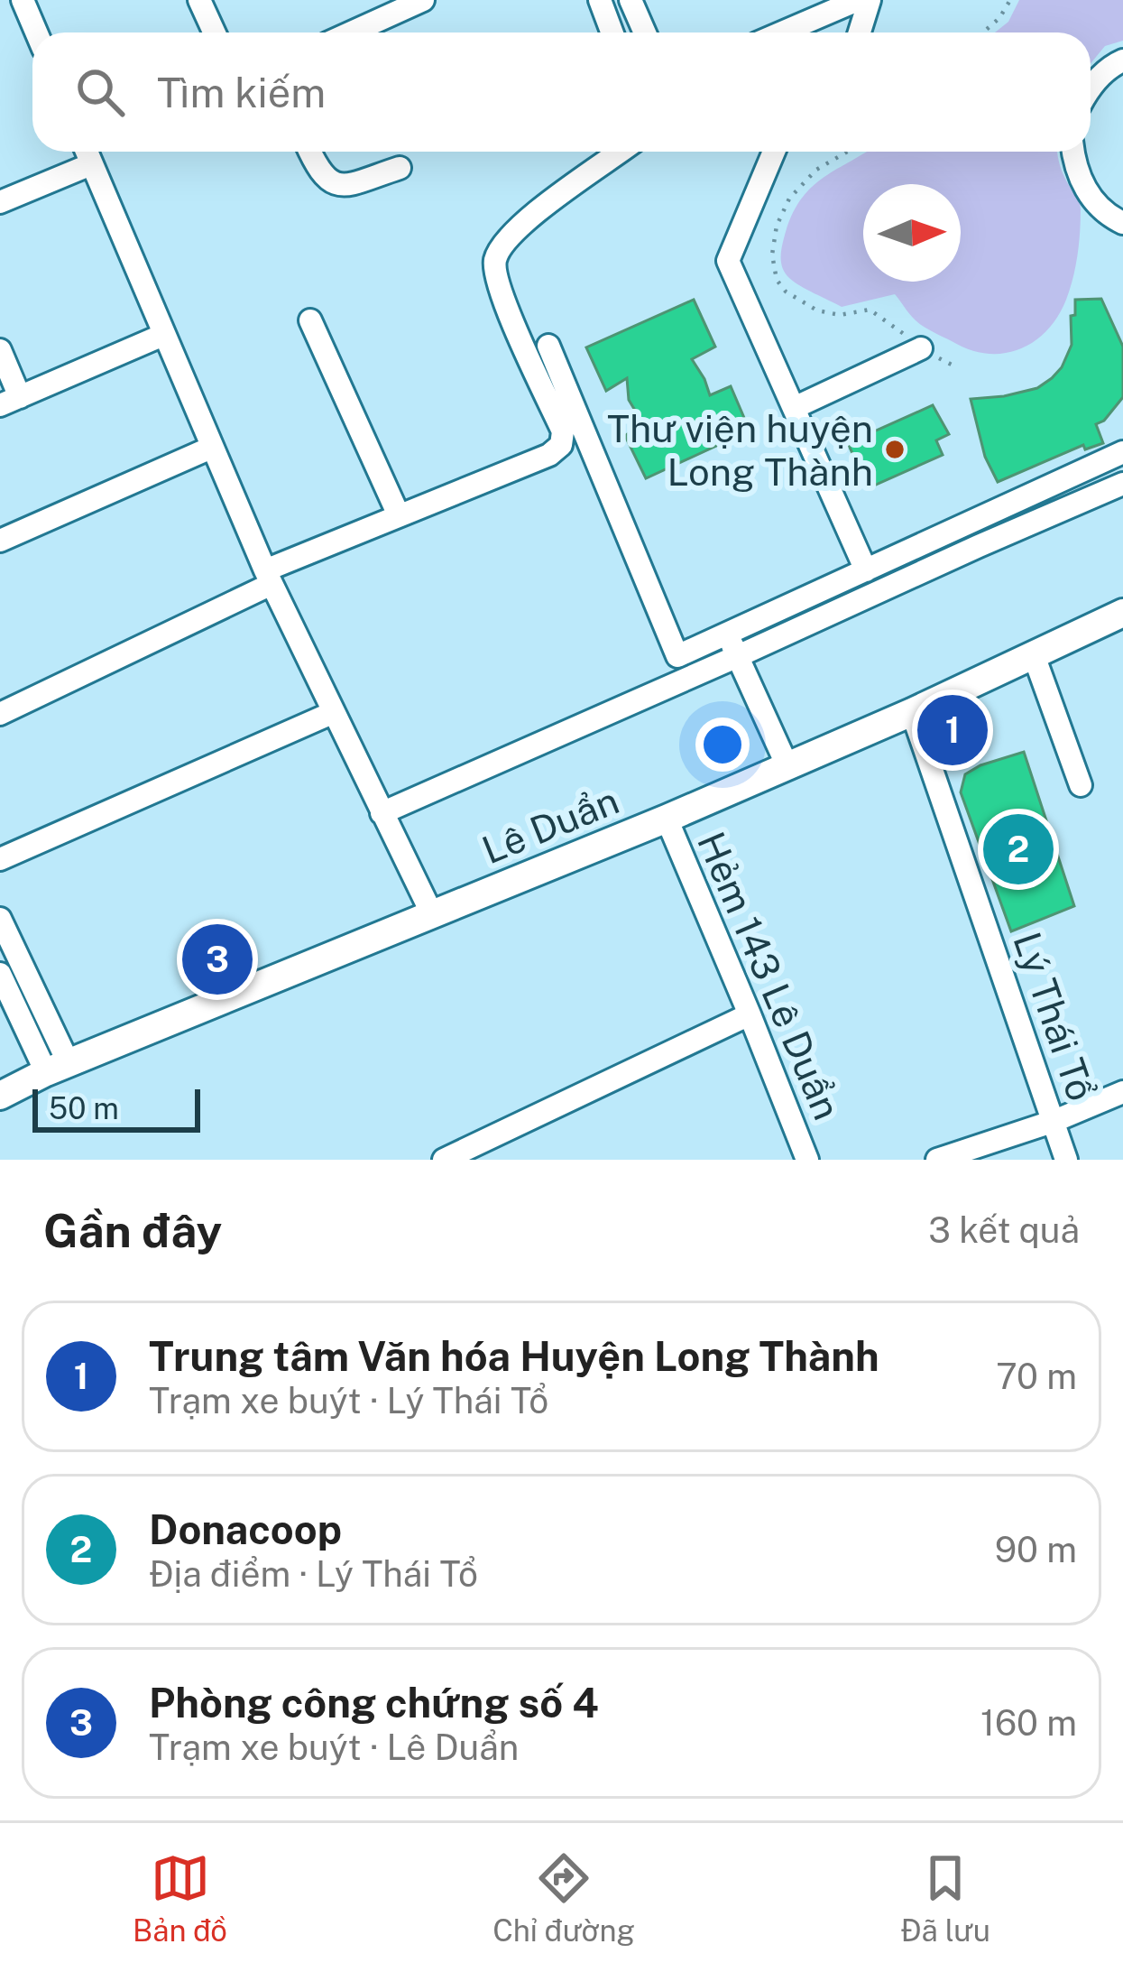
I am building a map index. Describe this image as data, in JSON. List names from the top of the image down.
{
  "streets": {
    "main road": ["Lê Duẩn"],
    "street": ["Hẻm 143 Lê Duẩn", "Lý Thái Tổ"]
  },
  "crossings": [
    ["Lê Duẩn", "Hẻm 143 Lê Duẩn"],
    ["Lê Duẩn", "Lý Thái Tổ"]
  ],
  "places": ["Thư viện huyện Long Thành"],
  "scale_bar": "50 m",
  "north": "right",
  "page": {
    "search": "Tìm kiếm",
    "pins": ["1", "2", "3"],
    "scale": "50 m",
    "heading": ["Gần đây", "3 kết quả"],
    "list": [
      {
        "mark": "1",
        "name": "Trung tâm Văn hóa Huyện Long Thành",
        "note": "Trạm xe buýt · Lý Thái Tổ",
        "value": "70 m"
      },
      {
        "mark": "2",
        "name": "Donacoop",
        "note": "Địa điểm · Lý Thái Tổ",
        "value": "90 m"
      },
      {
        "mark": "3",
        "name": "Phòng công chứng số 4",
        "note": "Trạm xe buýt · Lê Duẩn",
        "value": "160 m"
      }
    ],
    "nav": ["Bản đồ", "Chỉ đường", "Đã lưu"]
  }
}
